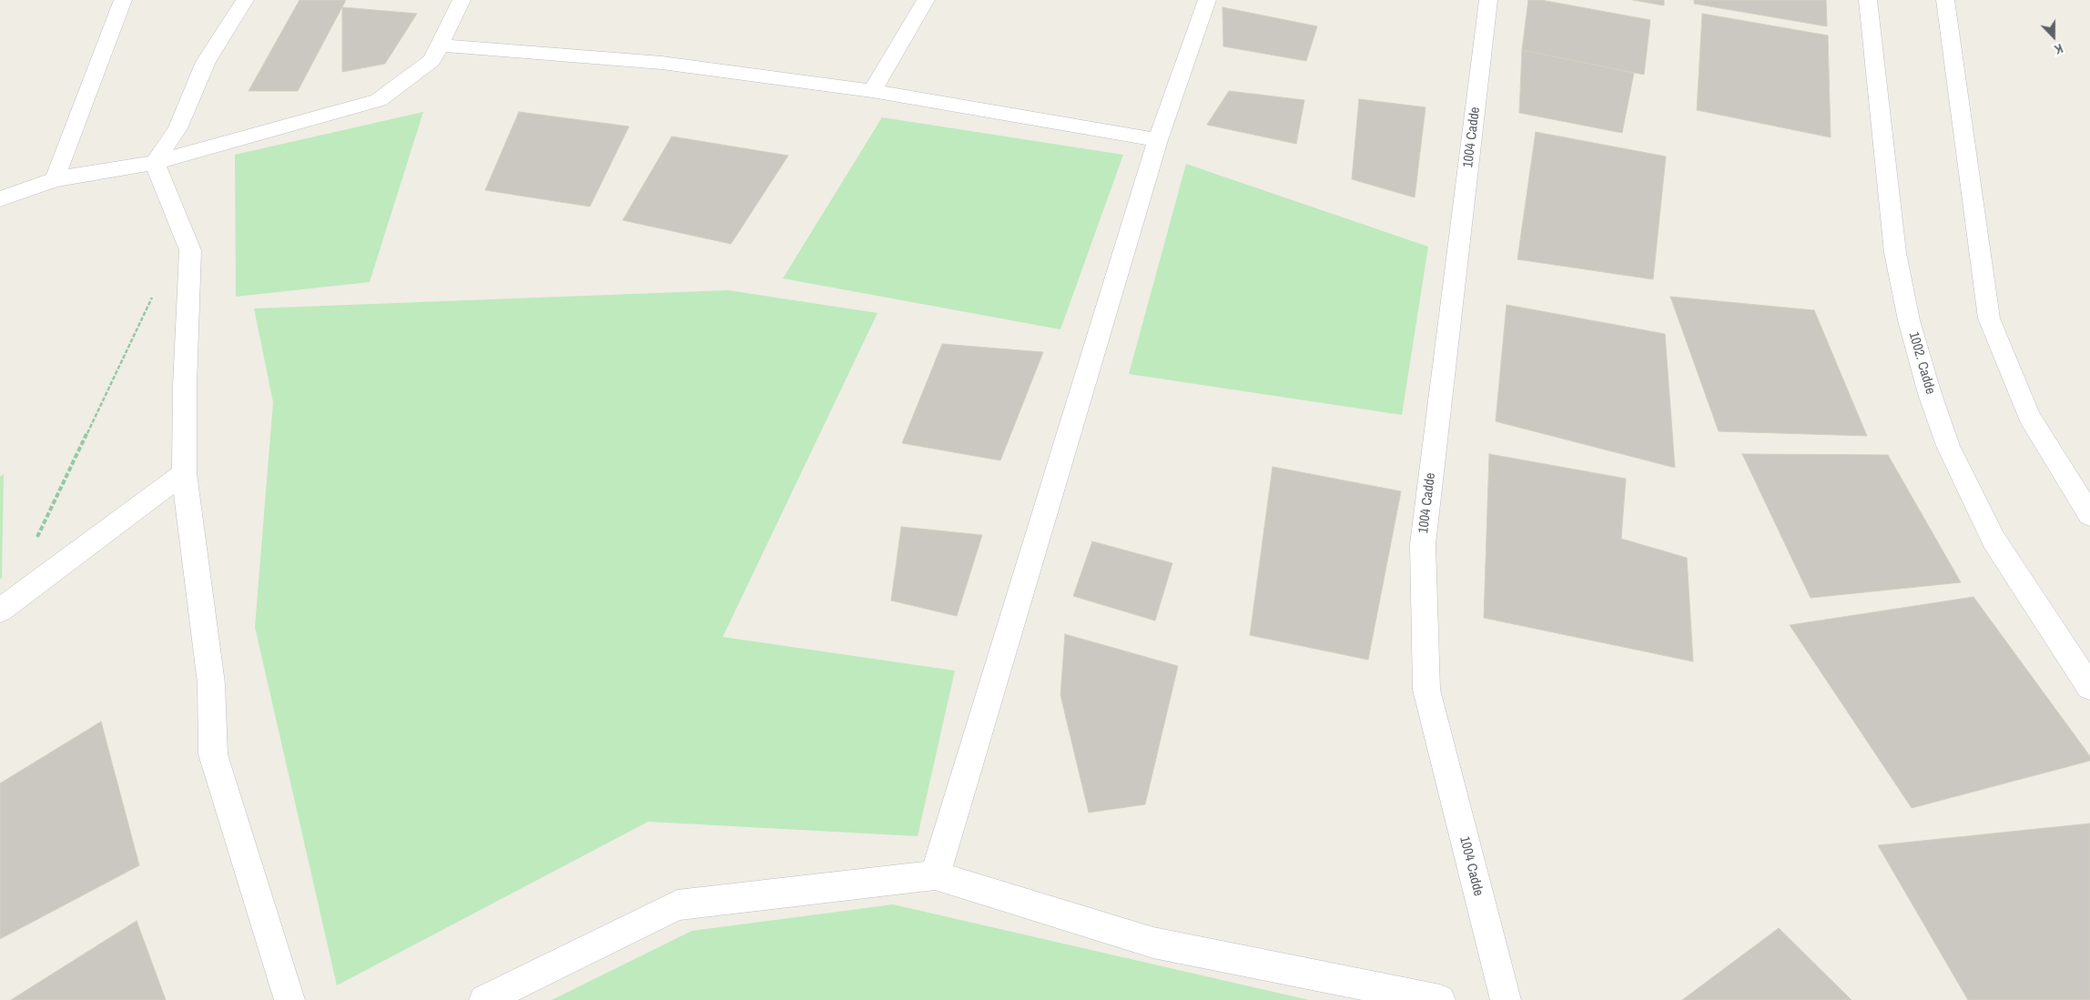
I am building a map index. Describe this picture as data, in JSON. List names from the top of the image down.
{
  "streets": {
    "street": ["1004 Cadde", "1002. Cadde"]
  },
  "north": "bottom"
}
